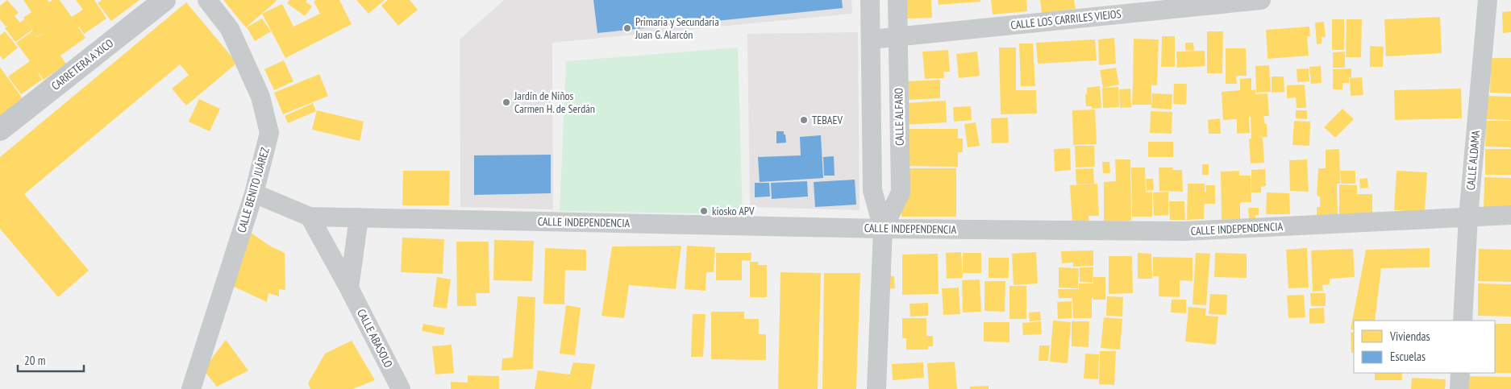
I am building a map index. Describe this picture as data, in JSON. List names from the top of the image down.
{
  "streets": {
    "main road": ["CARRETERA A XICO"],
    "street": [
      "CALLE LOS CARRILES VIEJOS",
      "CALLE ALFARO",
      "CALLE ALDAMA",
      "CALLE BENITO JUÁREZ",
      "CALLE INDEPENDENCIA",
      "CALLE ABASOLO"
    ]
  },
  "crossings": [
    ["CALLE LOS CARRILES VIEJOS", "CALLE ALFARO"],
    ["CALLE ALFARO", "CALLE INDEPENDENCIA"],
    ["CALLE ALDAMA", "CALLE INDEPENDENCIA"],
    ["CALLE INDEPENDENCIA", "CALLE ABASOLO"]
  ],
  "places": [
    "Primaria y Secundaria Juan G. Alarcón",
    "Jardín de Niños Carmen H. de Serdán",
    "TEBAEV",
    "kiosko APV"
  ],
  "legend": ["Viviendas", "Escuelas"],
  "scale_bar": "20 m"
}
